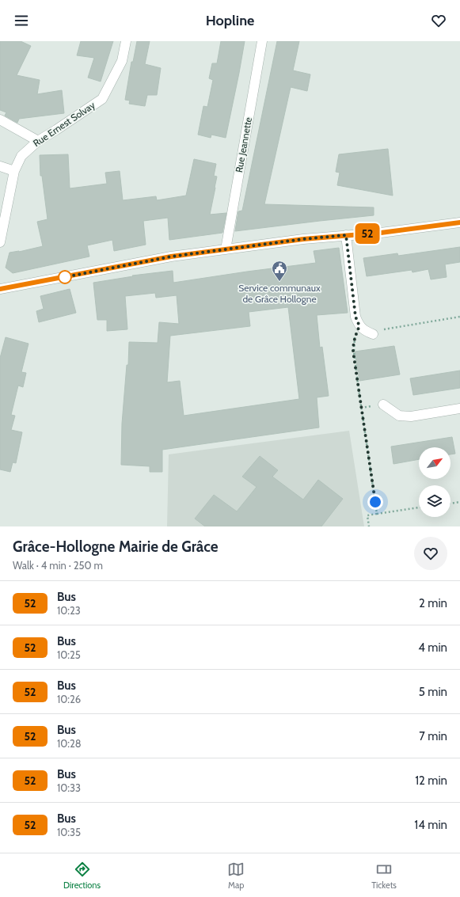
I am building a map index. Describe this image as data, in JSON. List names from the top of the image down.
{
  "streets": {
    "street": ["Rue Ernest Solvay", "Rue Jeannette"]
  },
  "places": {
    "public building": ["Service communaux de Grâce Hollogne"]
  },
  "lines": ["bus line 52"],
  "north": "top right",
  "page": {
    "header": "Hopline",
    "on_map": "52",
    "heading": ["Grâce-Hollogne Mairie de Grâce", "Walk · 4 min · 250 m"],
    "list": [
      {
        "mark": "52",
        "name": "Bus",
        "note": "10:23",
        "value": "2 min"
      },
      {
        "mark": "52",
        "name": "Bus",
        "note": "10:25",
        "value": "4 min"
      },
      {
        "mark": "52",
        "name": "Bus",
        "note": "10:26",
        "value": "5 min"
      },
      {
        "mark": "52",
        "name": "Bus",
        "note": "10:28",
        "value": "7 min"
      },
      {
        "mark": "52",
        "name": "Bus",
        "note": "10:33",
        "value": "12 min"
      },
      {
        "mark": "52",
        "name": "Bus",
        "note": "10:35",
        "value": "14 min"
      }
    ],
    "tabs": ["Directions", "Map", "Tickets"]
  }
}
